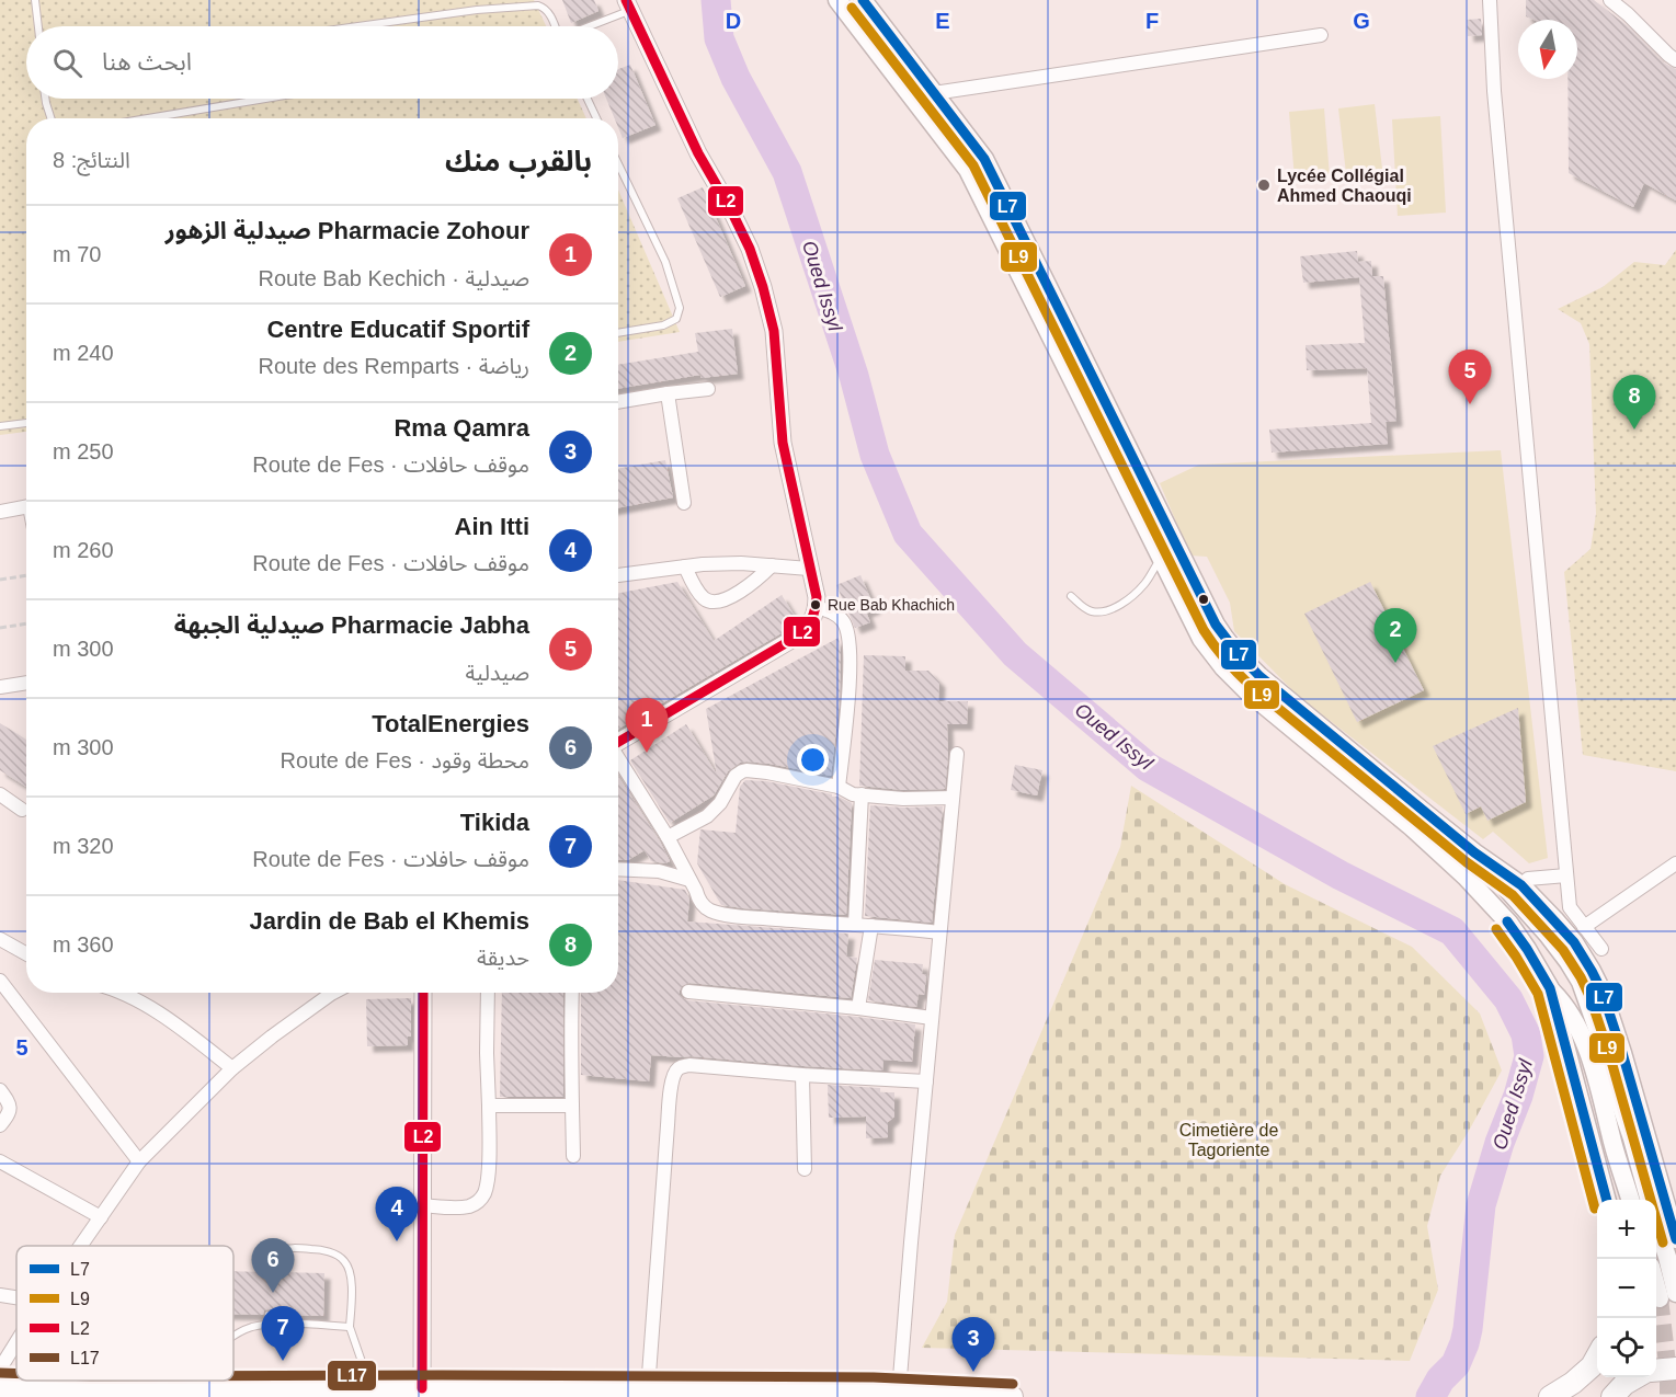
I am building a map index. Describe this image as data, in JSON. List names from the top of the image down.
{
  "water": ["Oued Issyl"],
  "parks": ["Cimetière de Tagoriente"],
  "places": ["Lycée Collégial Ahmed Chaouqi", "Rue Bab Khachich"],
  "lines": [
    "transit line L7",
    "transit line L2",
    "transit line L9",
    "transit line L17"
  ],
  "legend": [
    "L7",
    "L9",
    "L2",
    "L17"
  ],
  "north": "bottom",
  "page": {
    "search": "ابحث هنا",
    "heading": ["بالقرب منك", "النتائج: 8"],
    "list": [
      {
        "mark": "1",
        "name": "Pharmacie Zohour صيدلية الزهور",
        "note": "صيدلية · Route Bab Kechich",
        "value": "70 m"
      },
      {
        "mark": "2",
        "name": "Centre Educatif Sportif",
        "note": "رياضة · Route des Remparts",
        "value": "240 m"
      },
      {
        "mark": "3",
        "name": "Rma Qamra",
        "note": "موقف حافلات · Route de Fes",
        "value": "250 m"
      },
      {
        "mark": "4",
        "name": "Ain Itti",
        "note": "موقف حافلات · Route de Fes",
        "value": "260 m"
      },
      {
        "mark": "5",
        "name": "Pharmacie Jabha صيدلية الجبهة",
        "note": "صيدلية",
        "value": "300 m"
      },
      {
        "mark": "6",
        "name": "TotalEnergies",
        "note": "محطة وقود · Route de Fes",
        "value": "300 m"
      },
      {
        "mark": "7",
        "name": "Tikida",
        "note": "موقف حافلات · Route de Fes",
        "value": "320 m"
      },
      {
        "mark": "8",
        "name": "Jardin de Bab el Khemis",
        "note": "حديقة",
        "value": "360 m"
      }
    ],
    "pins": [
      "5",
      "8",
      "2",
      "1",
      "4",
      "6",
      "7",
      "3"
    ],
    "map_buttons": ["+", "−"]
  },
  "grid": {
    "columns": [
      "D",
      "E",
      "F",
      "G"
    ],
    "rows": ["5"]
  }
}
